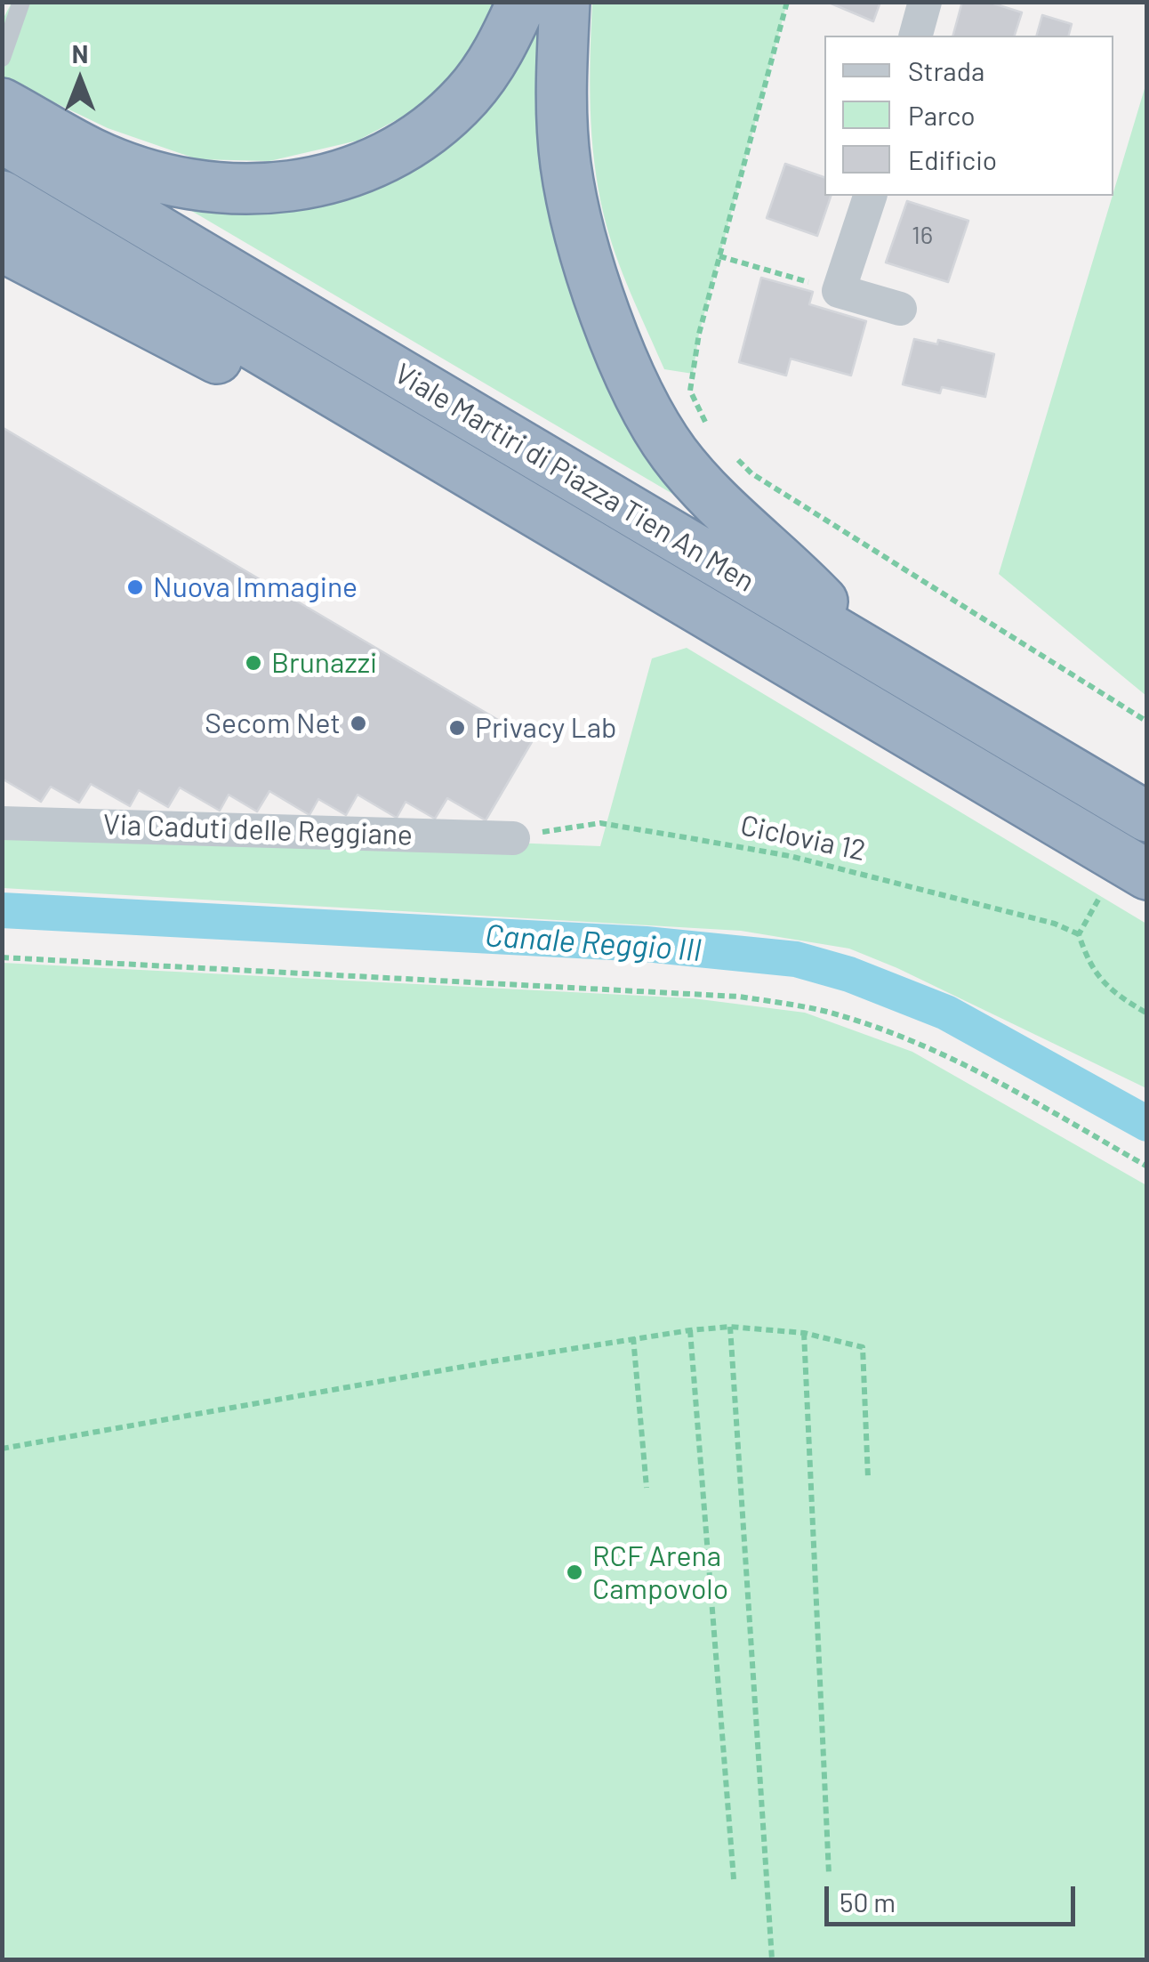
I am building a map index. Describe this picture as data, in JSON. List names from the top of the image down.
{
  "streets": {
    "highway": ["Viale Martiri di Piazza Tien An Men"],
    "street": ["Via Caduti delle Reggiane"],
    "path": ["Ciclovia 12"]
  },
  "crossings": [
    ["Via Caduti delle Reggiane", "Ciclovia 12"]
  ],
  "water": ["Canale Reggio III"],
  "places": [
    "Nuova Immagine",
    "Brunazzi",
    "Secom Net",
    "Privacy Lab",
    "RCF Arena Campovolo"
  ],
  "house_numbers": ["16"],
  "legend": ["Strada", "Parco", "Edificio"],
  "scale_bar": "50 m",
  "north": "top"
}
